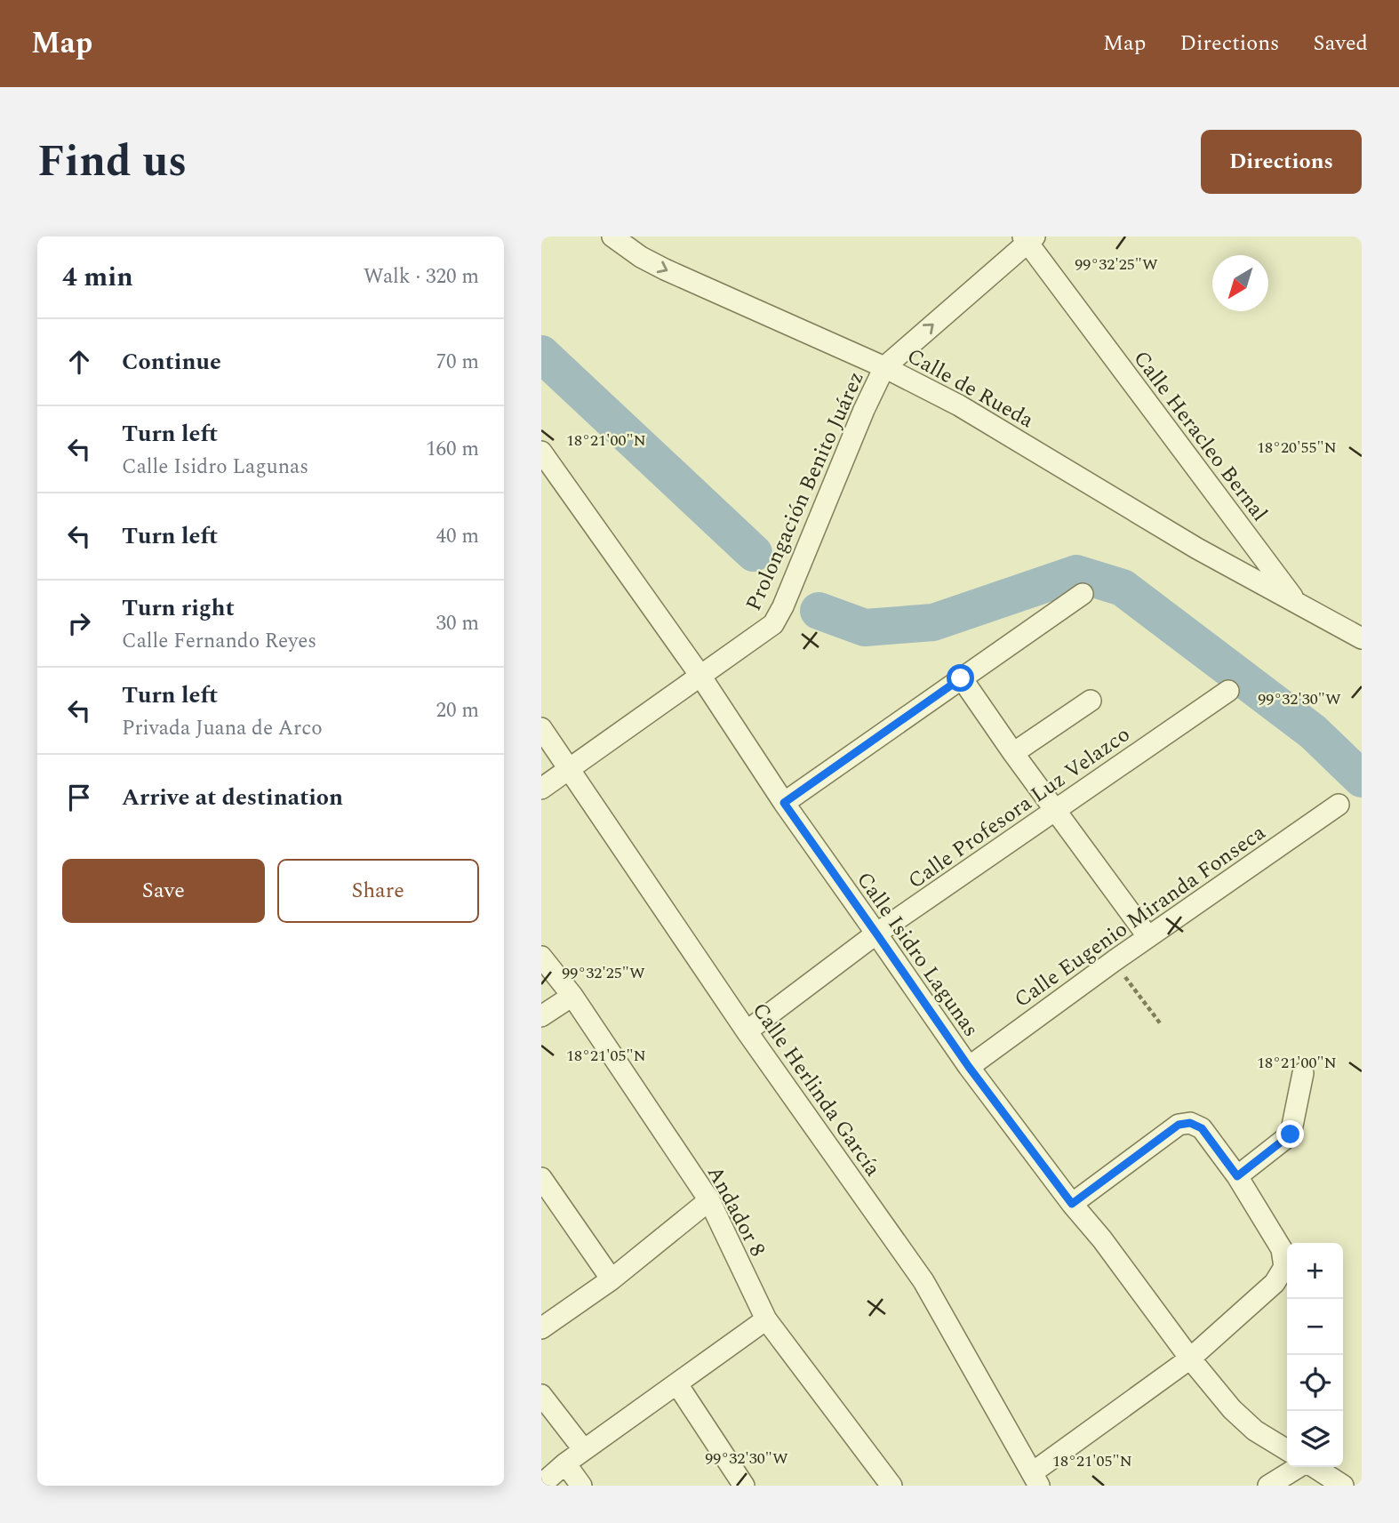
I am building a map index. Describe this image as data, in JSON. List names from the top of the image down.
{
  "streets": {
    "street": [
      "Calle de Rueda",
      "Calle Heracleo Bernal",
      "Prolongación Benito Juárez",
      "Calle Profesora Luz Velazco",
      "Calle Eugenio Miranda Fonseca",
      "Calle Isidro Lagunas",
      "Calle Herlinda García",
      "Andador 8"
    ]
  },
  "crossings": [
    ["Calle de Rueda", "Calle Heracleo Bernal"],
    ["Calle de Rueda", "Prolongación Benito Juárez"],
    ["Calle Heracleo Bernal", "Prolongación Benito Juárez"],
    ["Prolongación Benito Juárez", "Calle Isidro Lagunas"],
    ["Prolongación Benito Juárez", "Calle Herlinda García"],
    ["Calle Profesora Luz Velazco", "Calle Isidro Lagunas"],
    ["Calle Profesora Luz Velazco", "Calle Herlinda García"],
    ["Calle Eugenio Miranda Fonseca", "Calle Isidro Lagunas"]
  ],
  "one_way": ["Calle de Rueda"],
  "north": "bottom left",
  "page": {
    "header": "Map",
    "nav": ["Map", "Directions", "Saved"],
    "title": "Find us",
    "buttons": [
      "Directions",
      ["Save", "Share"]
    ],
    "heading": ["4 min", "Walk · 320 m"],
    "list": [
      ["Continue", "70 m"],
      ["Turn left", "Calle Isidro Lagunas", "160 m"],
      ["Turn left", "40 m"],
      ["Turn right", "Calle Fernando Reyes", "30 m"],
      ["Turn left", "Privada Juana de Arco", "20 m"],
      "Arrive at destination"
    ],
    "map_buttons": ["+", "−"]
  },
  "coordinates": [
    "99°32'25\"W",
    "18°21'00\"N",
    "18°20'55\"N",
    "99°32'30\"W",
    "18°21'05\"N"
  ]
}
